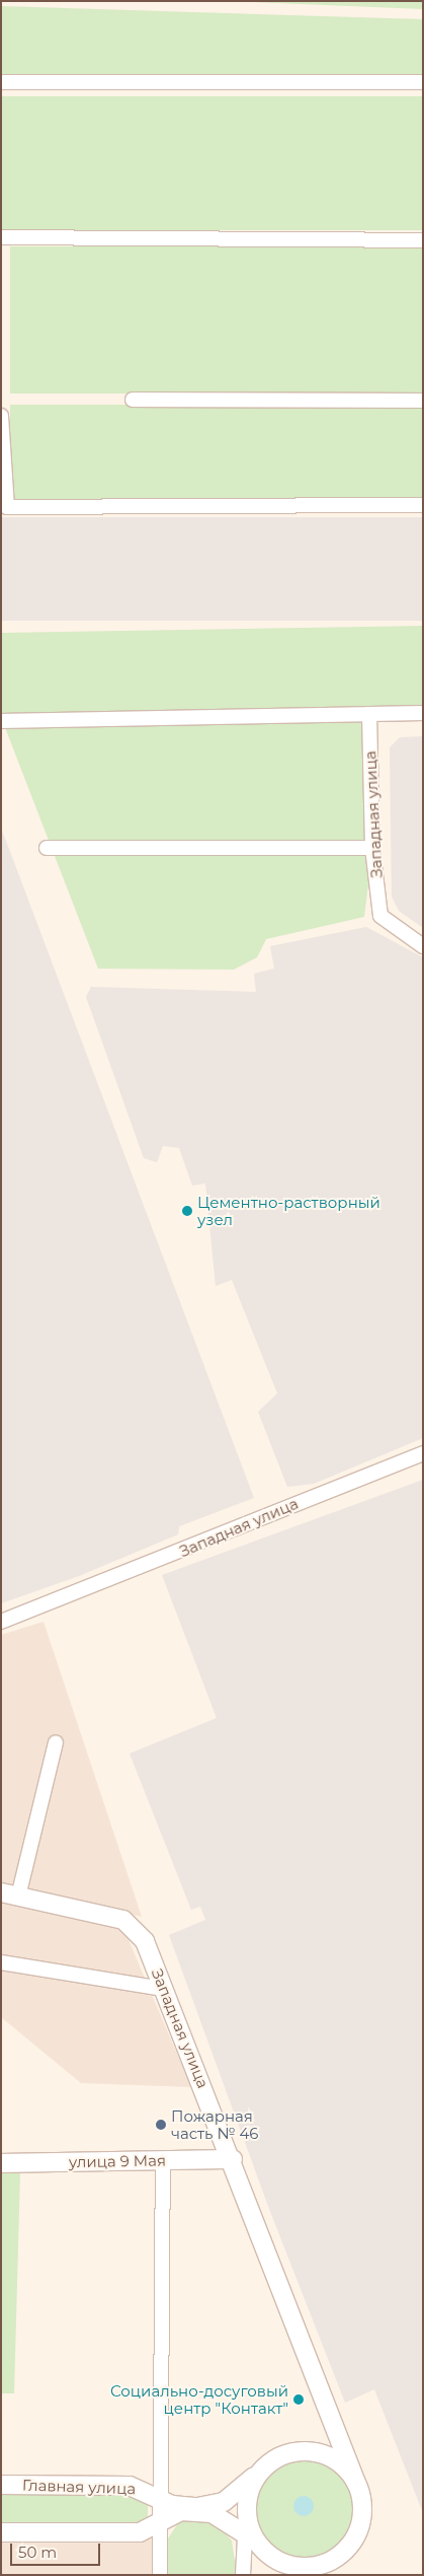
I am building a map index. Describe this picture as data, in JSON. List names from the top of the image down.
{
  "streets": {
    "street": ["Западная улица", "улица 9 Мая", "Главная улица"]
  },
  "crossings": [
    ["Западная улица", "улица 9 Мая"],
    ["Западная улица", "Главная улица"]
  ],
  "places": ["Цементно-растворный узел", "Пожарная часть № 46", "Социально-досуговый центр \"Контакт\""],
  "scale_bar": "50 m"
}
